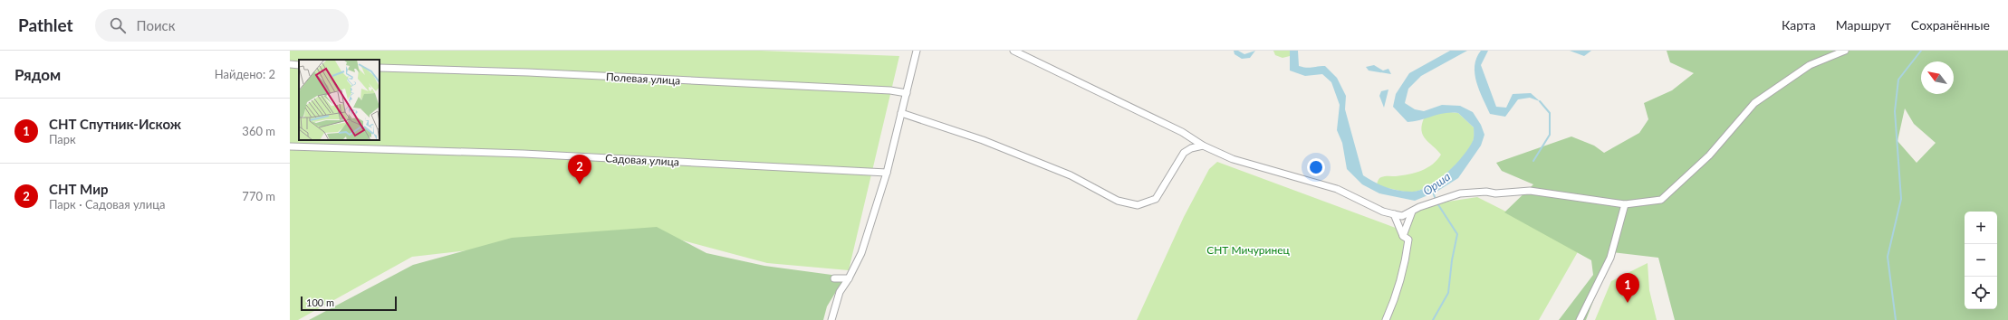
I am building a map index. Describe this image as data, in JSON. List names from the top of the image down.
{
  "streets": {
    "street": ["Полевая улица", "Садовая улица"]
  },
  "water": ["Орша"],
  "parks": ["СНТ Мичуринец"],
  "scale_bar": "100 m",
  "north": "top left",
  "page": {
    "header": "Pathlet",
    "search": "Поиск",
    "nav": ["Карта", "Маршрут", "Сохранённые"],
    "heading": ["Рядом", "Найдено: 2"],
    "list": [
      {
        "mark": "1",
        "name": "СНТ Спутник-Искож",
        "note": "Парк",
        "value": "360 m"
      },
      {
        "mark": "2",
        "name": "СНТ Мир",
        "note": "Парк · Садовая улица",
        "value": "770 m"
      }
    ],
    "pins": ["2", "1"],
    "map_buttons": ["+", "−"],
    "scale": "100 m"
  }
}
